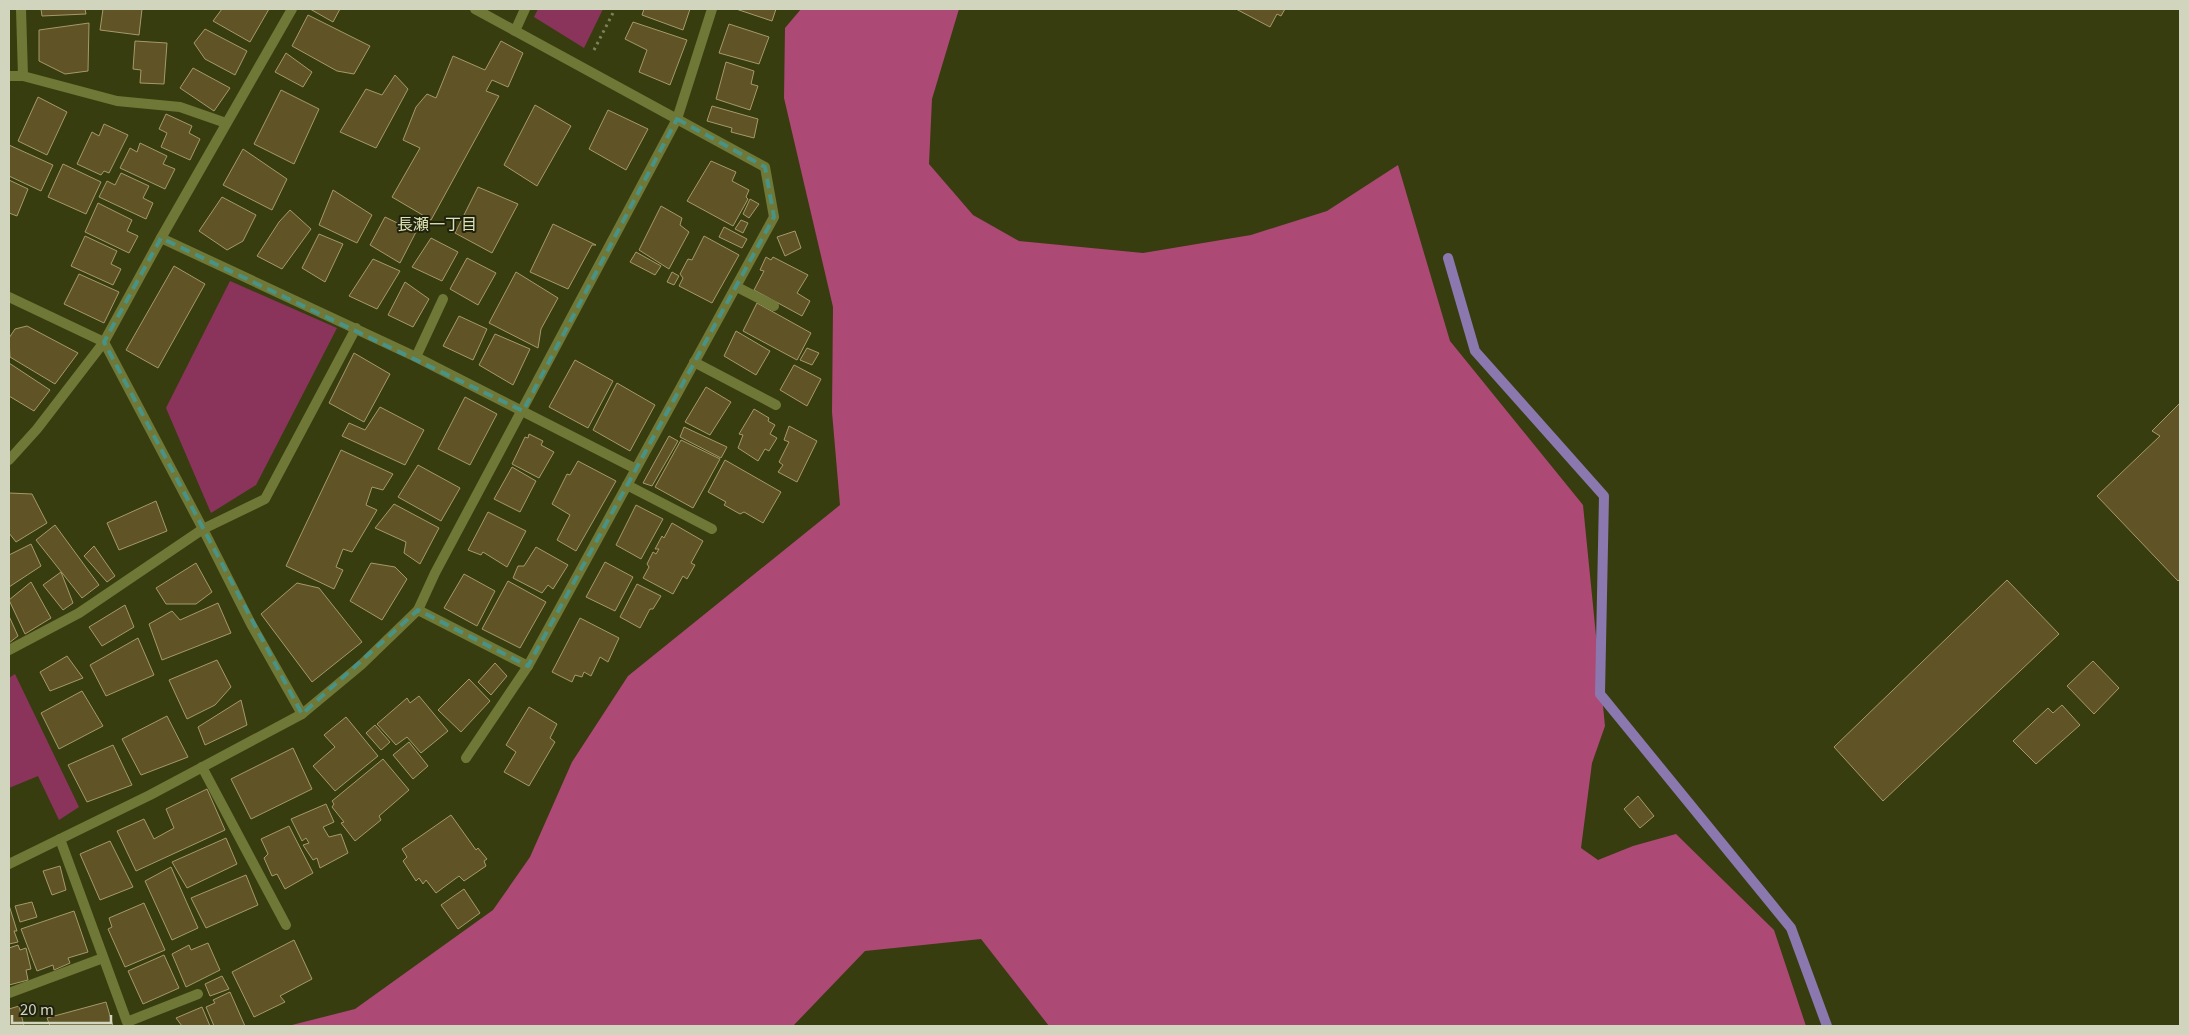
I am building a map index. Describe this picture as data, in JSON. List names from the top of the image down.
{
  "districts": ["長瀬一丁目"],
  "scale_bar": "20 m"
}
